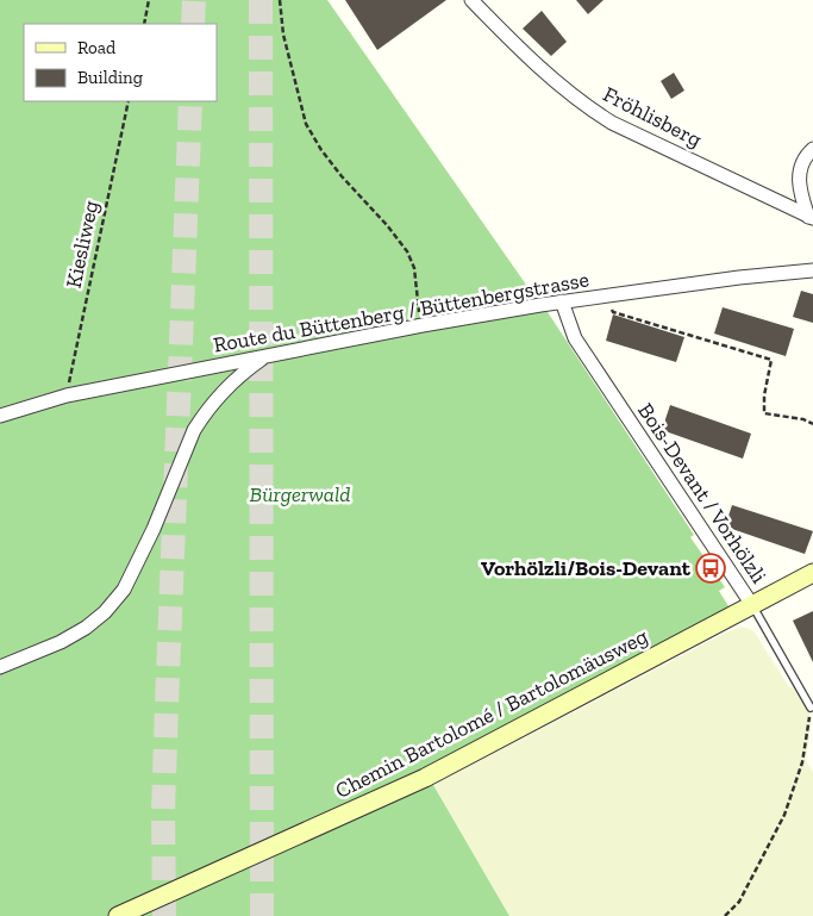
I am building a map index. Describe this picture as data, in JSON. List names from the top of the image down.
{
  "streets": {
    "street": [
      "Fröhlisberg",
      "Route du Büttenberg / Büttenbergstrasse",
      "Bois-Devant / Vorhölzli",
      "Chemin Bartolomé / Bartolomäusweg"
    ],
    "path": ["Kiesliweg"]
  },
  "crossings": [
    ["Kiesliweg", "Route du Büttenberg / Büttenbergstrasse"],
    ["Route du Büttenberg / Büttenbergstrasse", "Bois-Devant / Vorhölzli"],
    ["Bois-Devant / Vorhölzli", "Chemin Bartolomé / Bartolomäusweg"]
  ],
  "parks": ["Bürgerwald"],
  "places": {
    "bus stop": ["Vorhölzli/Bois-Devant"]
  },
  "legend": ["Road", "Building"]
}
